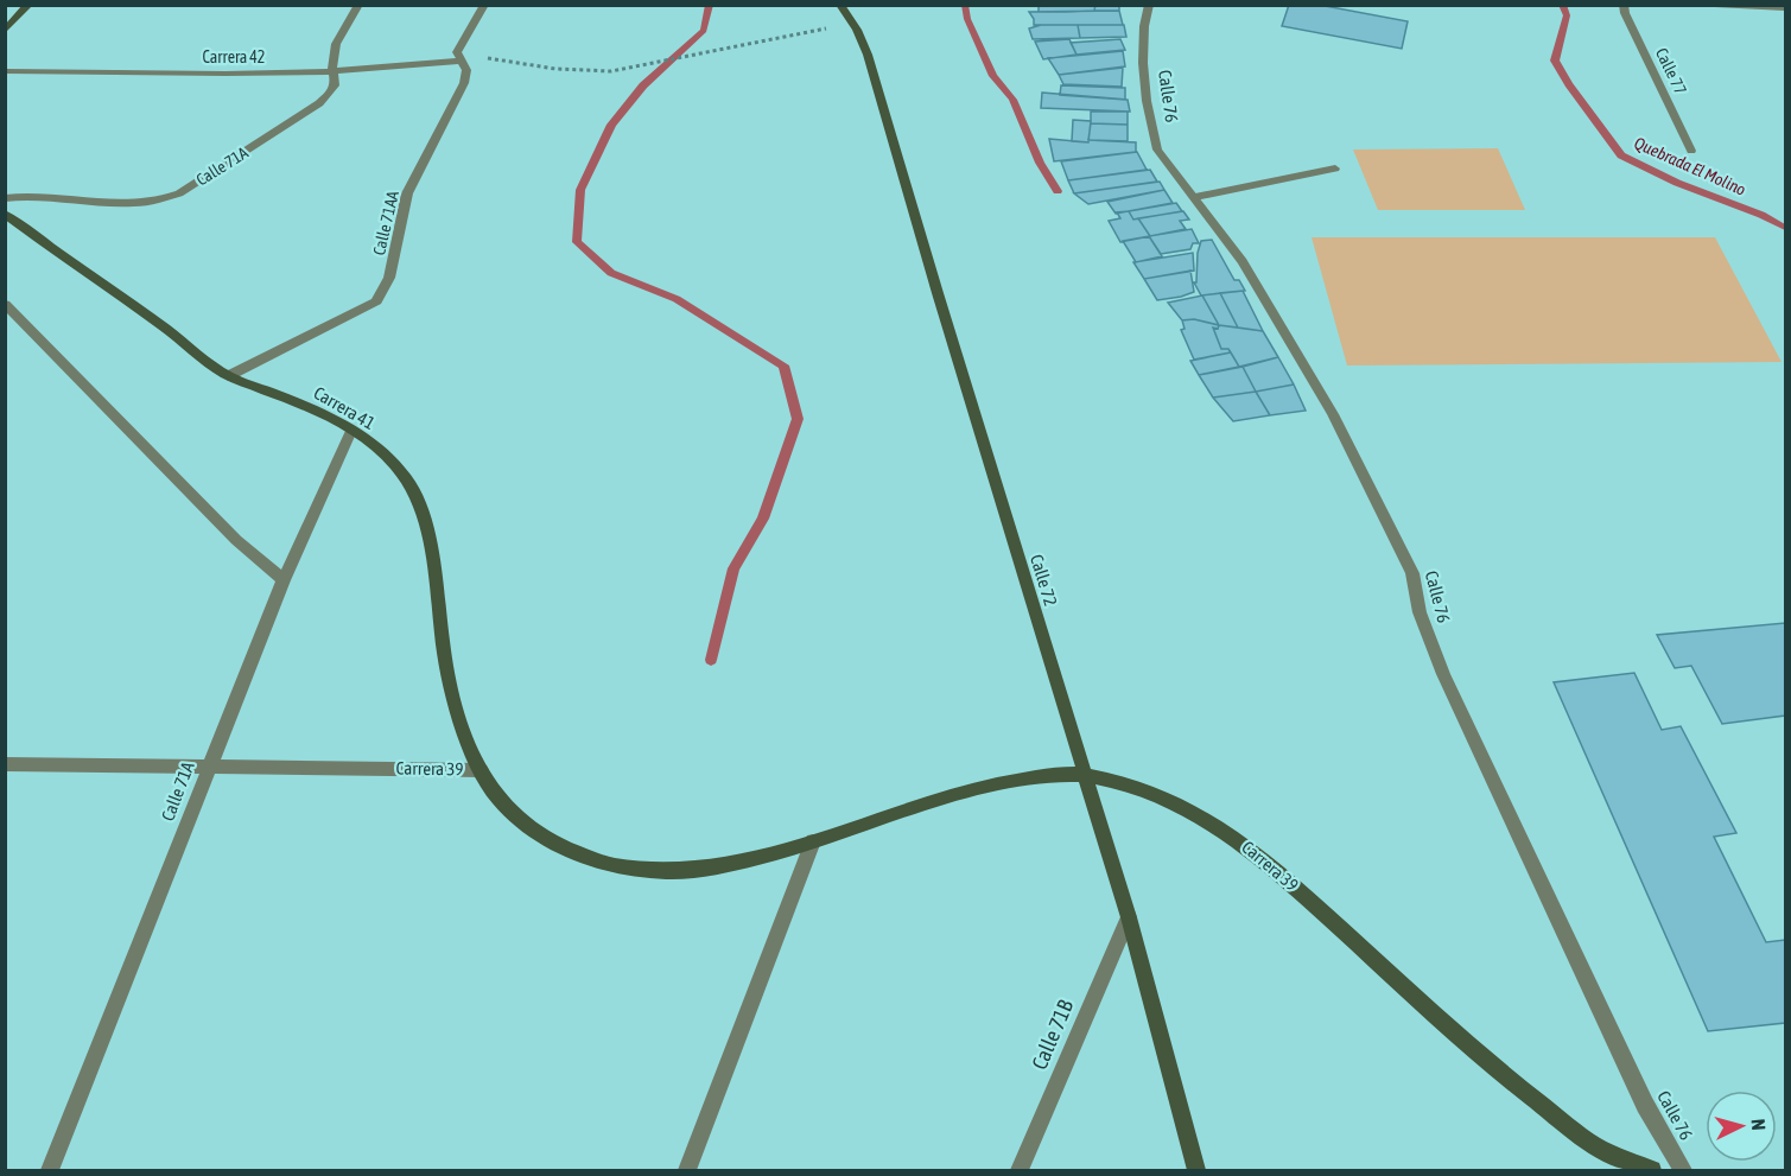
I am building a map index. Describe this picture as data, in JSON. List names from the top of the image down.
{
  "streets": {
    "main road": ["Carrera 41", "Calle 72", "Carrera 39"],
    "street": [
      "Carrera 42",
      "Calle 77",
      "Calle 76",
      "Calle 71A",
      "Calle 71AA",
      "Calle 71B"
    ]
  },
  "crossings": [
    ["Carrera 42", "Calle 71A"],
    ["Carrera 42", "Calle 71AA"],
    ["Calle 71A", "Carrera 41"],
    ["Calle 71A", "Carrera 39"],
    ["Calle 71AA", "Carrera 41"],
    ["Carrera 41", "Carrera 39"],
    ["Calle 72", "Carrera 39"],
    ["Calle 72", "Calle 71B"]
  ],
  "water": ["Quebrada El Molino"],
  "north": "right"
}
